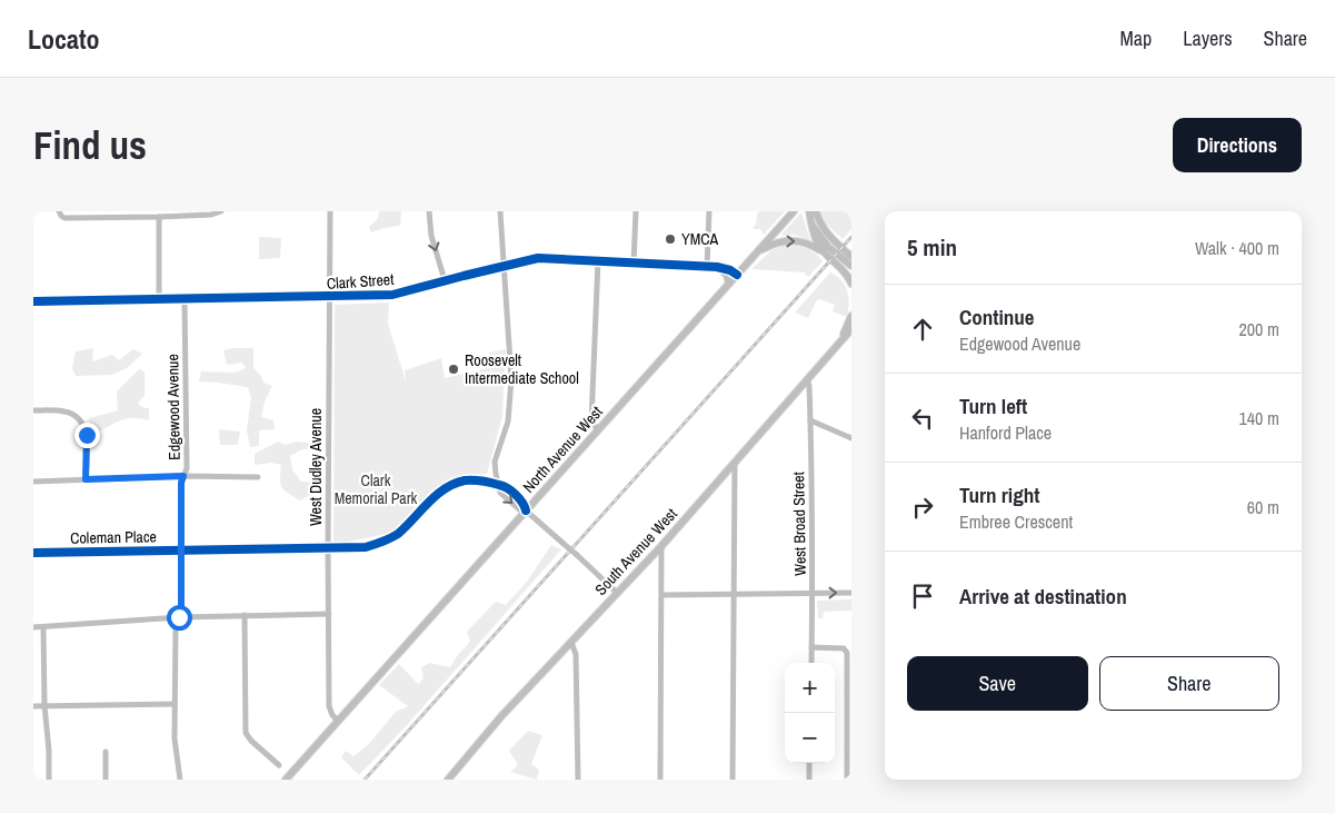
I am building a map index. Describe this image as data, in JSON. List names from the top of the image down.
{
  "streets": {
    "main road": ["North Avenue West", "South Avenue West"],
    "street": [
      "Clark Street",
      "Edgewood Avenue",
      "West Dudley Avenue",
      "West Broad Street",
      "Coleman Place"
    ]
  },
  "crossings": [
    ["Clark Street", "Edgewood Avenue"],
    ["Clark Street", "North Avenue West"],
    ["Clark Street", "West Dudley Avenue"],
    ["Edgewood Avenue", "Coleman Place"],
    ["North Avenue West", "West Dudley Avenue"],
    ["West Dudley Avenue", "Coleman Place"],
    ["West Broad Street", "South Avenue West"]
  ],
  "parks": ["Clark Memorial Park"],
  "places": ["YMCA", "Roosevelt Intermediate School"],
  "page": {
    "header": "Locato",
    "nav": ["Map", "Layers", "Share"],
    "buttons": [
      "Directions",
      ["Save", "Share"]
    ],
    "title": "Find us",
    "heading": ["5 min", "Walk · 400 m"],
    "list": [
      ["Continue", "Edgewood Avenue", "200 m"],
      ["Turn left", "Hanford Place", "140 m"],
      ["Turn right", "Embree Crescent", "60 m"],
      "Arrive at destination"
    ],
    "map_buttons": ["+", "−"]
  }
}
